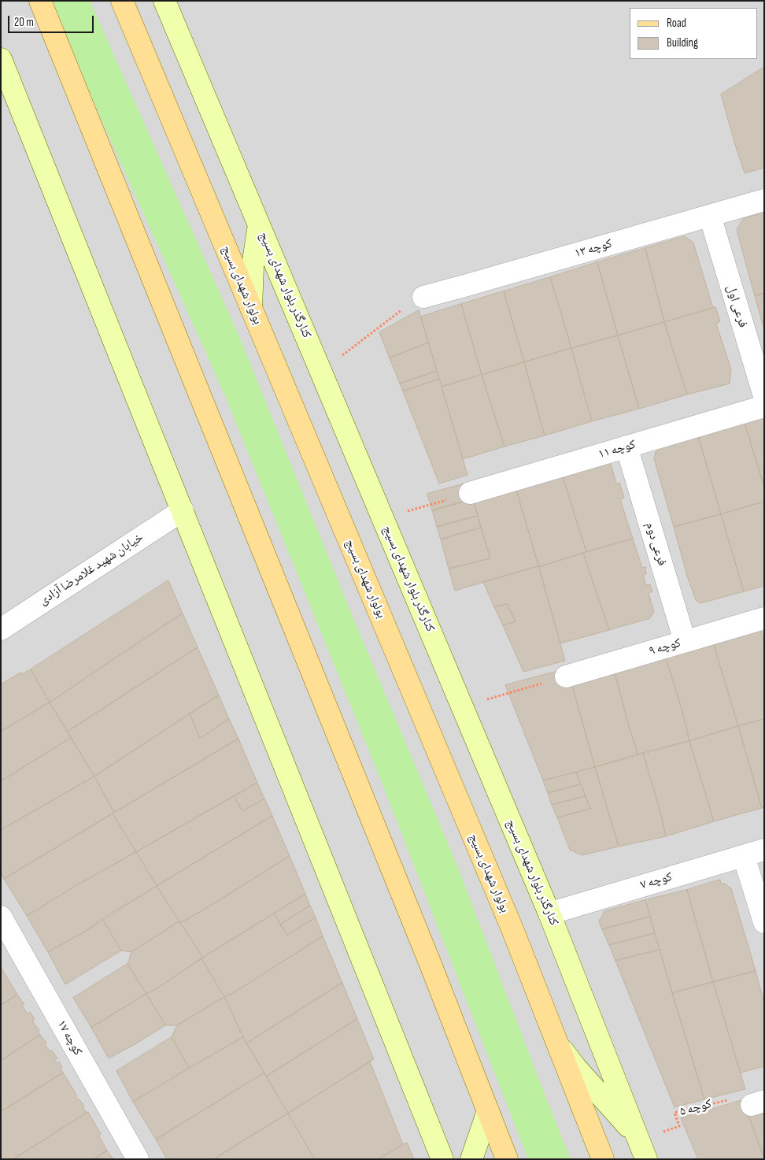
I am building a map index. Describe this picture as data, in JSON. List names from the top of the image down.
{
  "streets": {
    "main road": ["بولوار شهدای بسیج"],
    "street": [
      "کوچه ۱۳",
      "کنارگذر بلوار شهدای بسیج",
      "فرعی اول",
      "کوچه ۱۱",
      "فرعی دوم",
      "خیابان شهید غلامرضا آزادی",
      "کوچه ۹",
      "کوچه ۷",
      "کوچه ۱۷"
    ],
    "path": ["کوچه ۵"]
  },
  "crossings": [
    ["کوچه ۱۳", "فرعی اول"],
    ["کنارگذر بلوار شهدای بسیج", "کوچه ۷"],
    ["کنارگذر بلوار شهدای بسیج", "کوچه ۵"],
    ["کوچه ۱۱", "فرعی دوم"],
    ["فرعی دوم", "کوچه ۹"]
  ],
  "legend": ["Road", "Building"],
  "scale_bar": "20 m"
}
